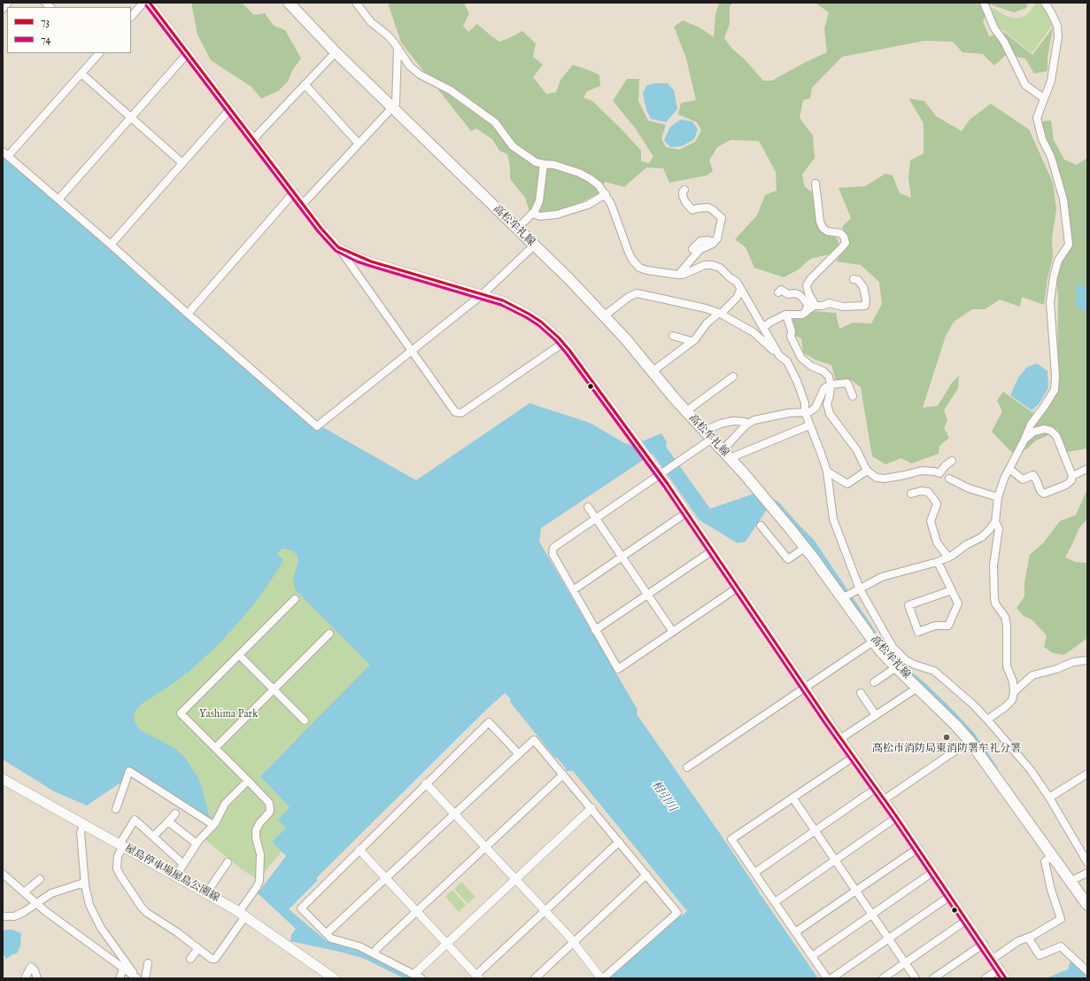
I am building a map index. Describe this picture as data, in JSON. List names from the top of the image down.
{
  "streets": {
    "main road": ["高松牟礼線", "屋島停車場屋島公園線"]
  },
  "water": ["相引川"],
  "parks": ["Yashima Park"],
  "places": ["高松市消防局東消防署牟礼分署"],
  "lines": ["transit line 73", "transit line 74"],
  "legend": ["73", "74"]
}
